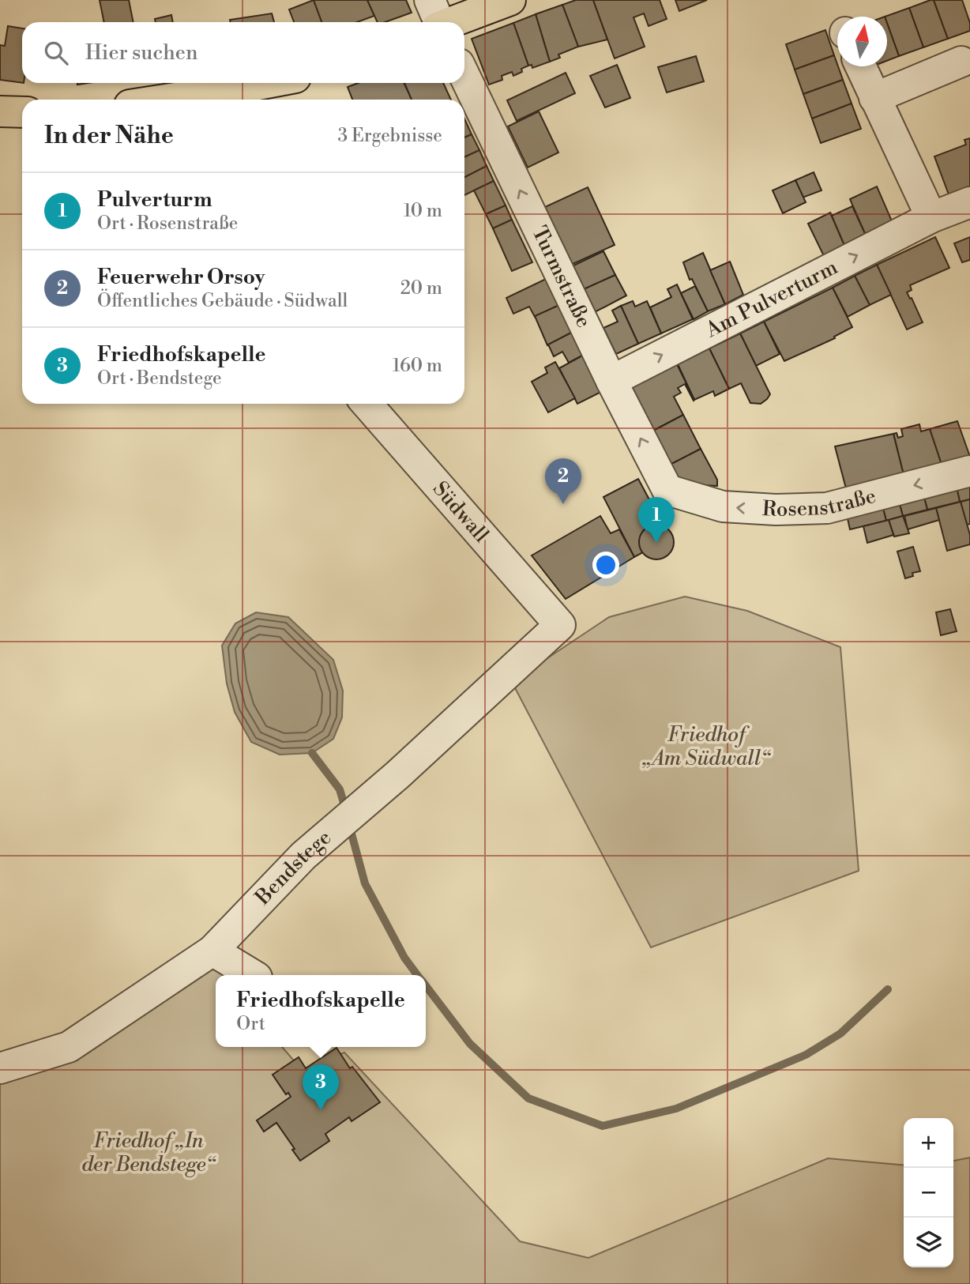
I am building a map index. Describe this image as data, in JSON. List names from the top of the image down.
{
  "streets": {
    "street": [
      "Turmstraße",
      "Am Pulverturm",
      "Rosenstraße",
      "Südwall",
      "Bendstege"
    ]
  },
  "crossings": [
    ["Turmstraße", "Am Pulverturm"],
    ["Turmstraße", "Rosenstraße"],
    ["Südwall", "Bendstege"]
  ],
  "one_way": ["Turmstraße", "Am Pulverturm", "Rosenstraße"],
  "parks": ["Friedhof „Am Südwall“", "Friedhof „In der Bendstege“"],
  "north": "top",
  "page": {
    "search": "Hier suchen",
    "heading": ["In der Nähe", "3 Ergebnisse"],
    "list": [
      {
        "mark": "1",
        "name": "Pulverturm",
        "note": "Ort · Rosenstraße",
        "value": "10 m"
      },
      {
        "mark": "2",
        "name": "Feuerwehr Orsoy",
        "note": "Öffentliches Gebäude · Südwall",
        "value": "20 m"
      },
      {
        "mark": "3",
        "name": "Friedhofskapelle",
        "note": "Ort · Bendstege",
        "value": "160 m"
      }
    ],
    "pins": ["2", "1", "3"],
    "popup": ["Friedhofskapelle", "Ort"],
    "map_buttons": ["+", "−"]
  }
}
